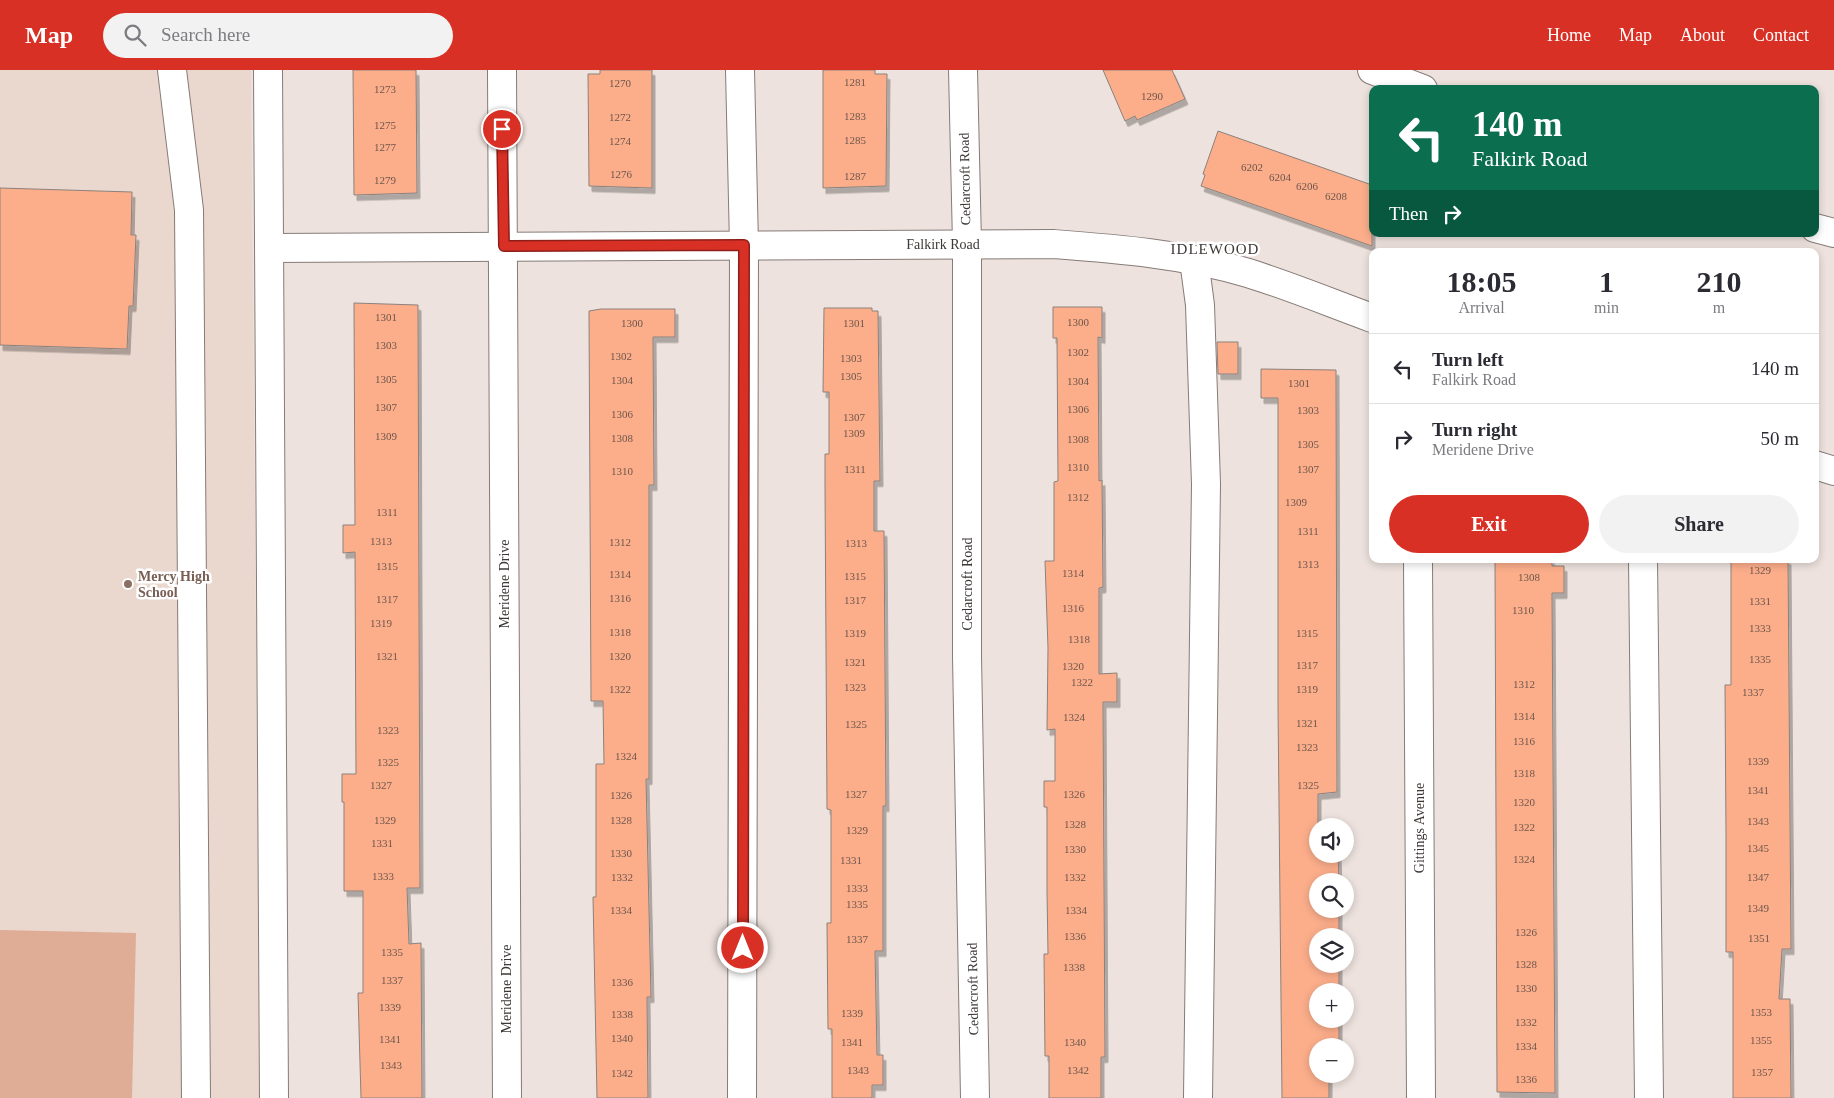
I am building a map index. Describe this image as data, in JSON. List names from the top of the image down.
{
  "streets": {
    "street": [
      "Cedarcroft Road",
      "Falkirk Road",
      "Meridene Drive",
      "Gittings Avenue"
    ]
  },
  "crossings": [
    ["Cedarcroft Road", "Falkirk Road"],
    ["Falkirk Road", "Meridene Drive"]
  ],
  "districts": ["IDLEWOOD"],
  "places": ["Mercy High School"],
  "house_numbers": [
    "1281",
    "1270",
    "1273",
    "1290",
    "1283",
    "1272",
    "1275",
    "1285",
    "1274",
    "1277",
    "6202",
    "1276",
    "1287",
    "6204",
    "1279",
    "6206",
    "6208",
    "1301",
    "1300",
    "1300",
    "1301",
    "1303",
    "1302",
    "1302",
    "1303",
    "1305",
    "1305",
    "1304",
    "1304",
    "1301",
    "1307",
    "1306",
    "1303",
    "1306",
    "1307",
    "1309",
    "1309",
    "1308",
    "1308",
    "1305",
    "1310",
    "1311",
    "1307",
    "1310",
    "1312",
    "1309",
    "1311",
    "1311",
    "1313",
    "1312",
    "1313",
    "1313",
    "1315",
    "1329",
    "1314",
    "1314",
    "1315",
    "1308",
    "1316",
    "1317",
    "1317",
    "1331",
    "1316",
    "1310",
    "1319",
    "1333",
    "1318",
    "1319",
    "1315",
    "1318",
    "1321",
    "1320",
    "1335",
    "1321",
    "1317",
    "1320",
    "1322",
    "1312",
    "1323",
    "1322",
    "1319",
    "1337",
    "1314",
    "1324",
    "1321",
    "1325",
    "1323",
    "1316",
    "1323",
    "1324",
    "1339",
    "1325",
    "1318",
    "1327",
    "1325",
    "1341",
    "1327",
    "1326",
    "1326",
    "1320",
    "1329",
    "1328",
    "1343",
    "1328",
    "1322",
    "1329",
    "1331",
    "1345",
    "1330",
    "1330",
    "1324",
    "1331",
    "1333",
    "1332",
    "1332",
    "1347",
    "1333",
    "1335",
    "1349",
    "1334",
    "1334",
    "1326",
    "1336",
    "1351",
    "1337",
    "1335",
    "1328",
    "1338",
    "1337",
    "1336",
    "1330",
    "1339",
    "1353",
    "1339",
    "1338",
    "1332",
    "1340",
    "1341",
    "1355",
    "1341",
    "1340",
    "1334",
    "1343",
    "1343",
    "1342",
    "1357",
    "1342",
    "1336"
  ],
  "page": {
    "header": "Map",
    "search": "Search here",
    "nav": [
      "Home",
      "Map",
      "About",
      "Contact"
    ],
    "turn": ["140 m", "Falkirk Road"],
    "then": "Then",
    "eta": [
      "18:05",
      "Arrival",
      "1",
      "min",
      "210",
      "m"
    ],
    "list": [
      {
        "name": "Turn left",
        "note": "Falkirk Road",
        "value": "140 m"
      },
      {
        "name": "Turn right",
        "note": "Meridene Drive",
        "value": "50 m"
      }
    ],
    "buttons": ["Exit", "Share"],
    "map_buttons": ["+", "−"]
  }
}
